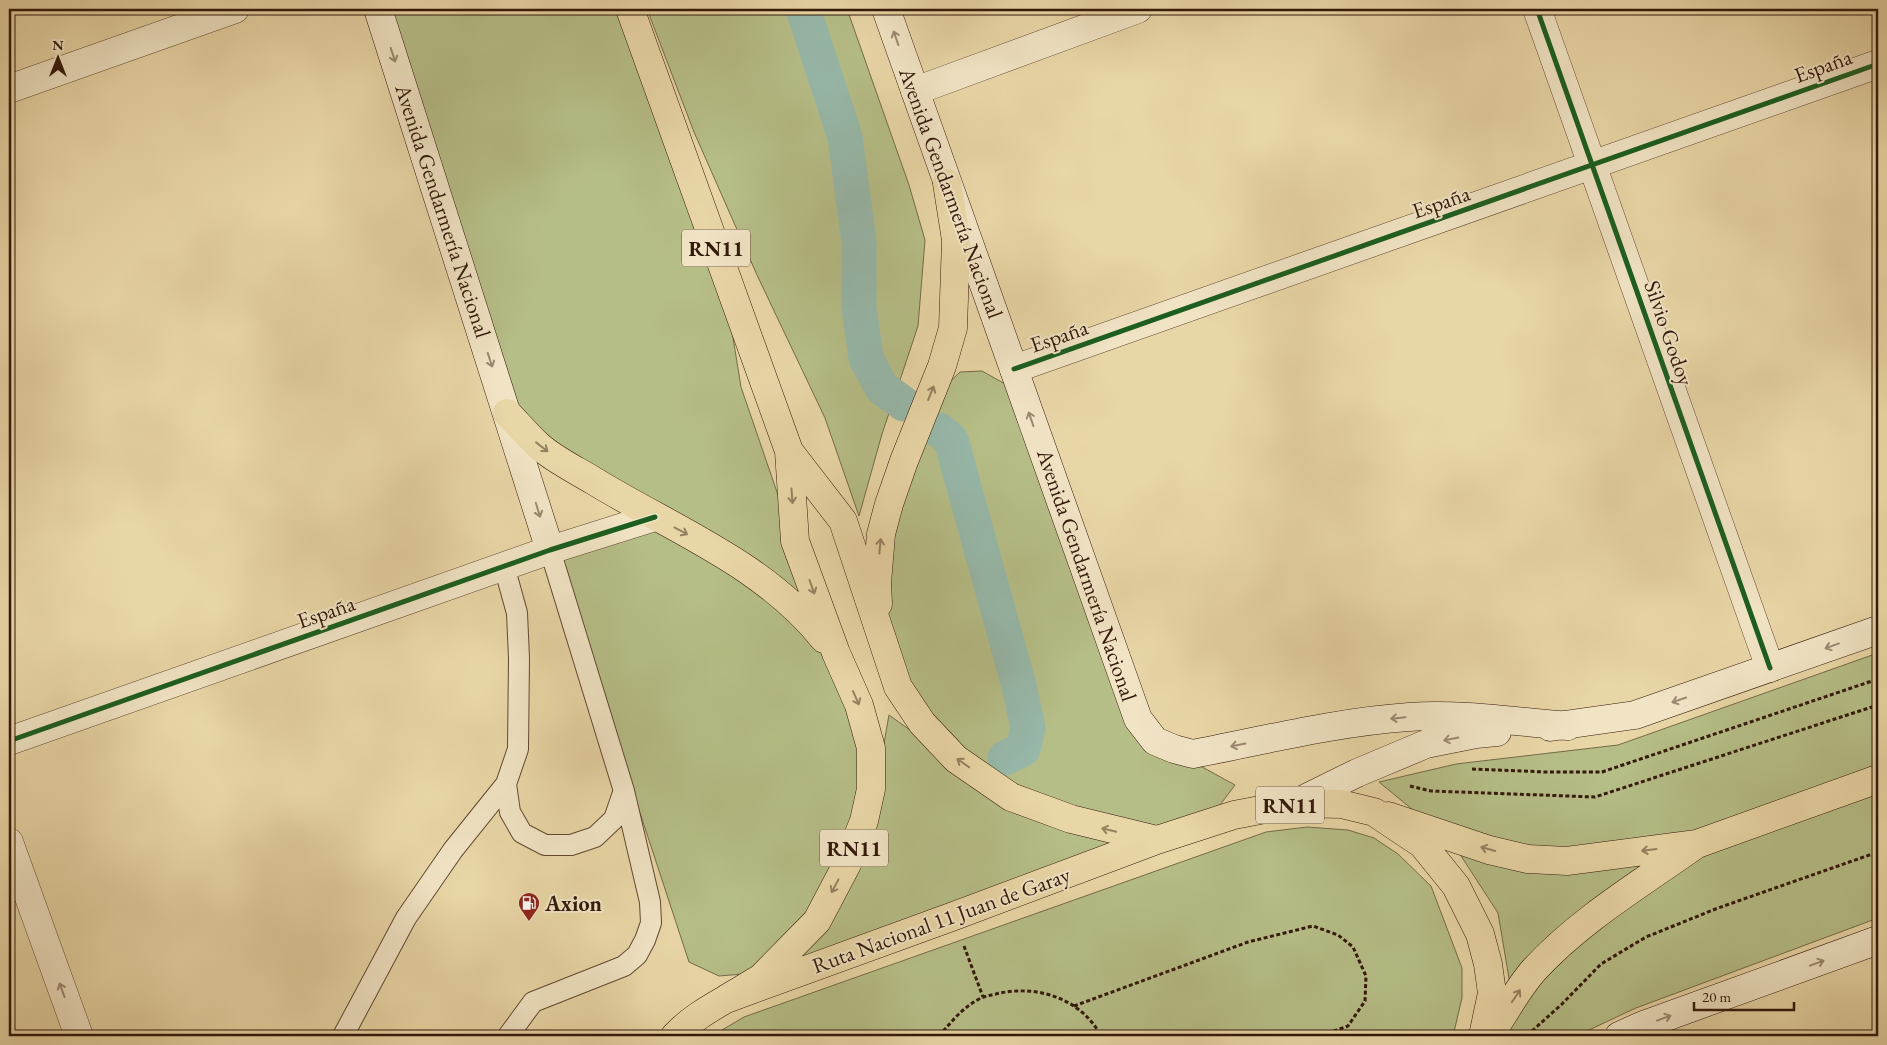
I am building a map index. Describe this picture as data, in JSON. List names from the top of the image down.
{
  "streets": {
    "main road": ["RN11", "Ruta Nacional 11 Juan de Garay"],
    "street": ["España", "Avenida Gendarmería Nacional", "Silvio Godoy"]
  },
  "crossings": [
    ["España", "Avenida Gendarmería Nacional"],
    ["España", "Silvio Godoy"]
  ],
  "places": {
    "fuel station": ["Axion"]
  },
  "scale_bar": "20 m",
  "north": "top"
}
